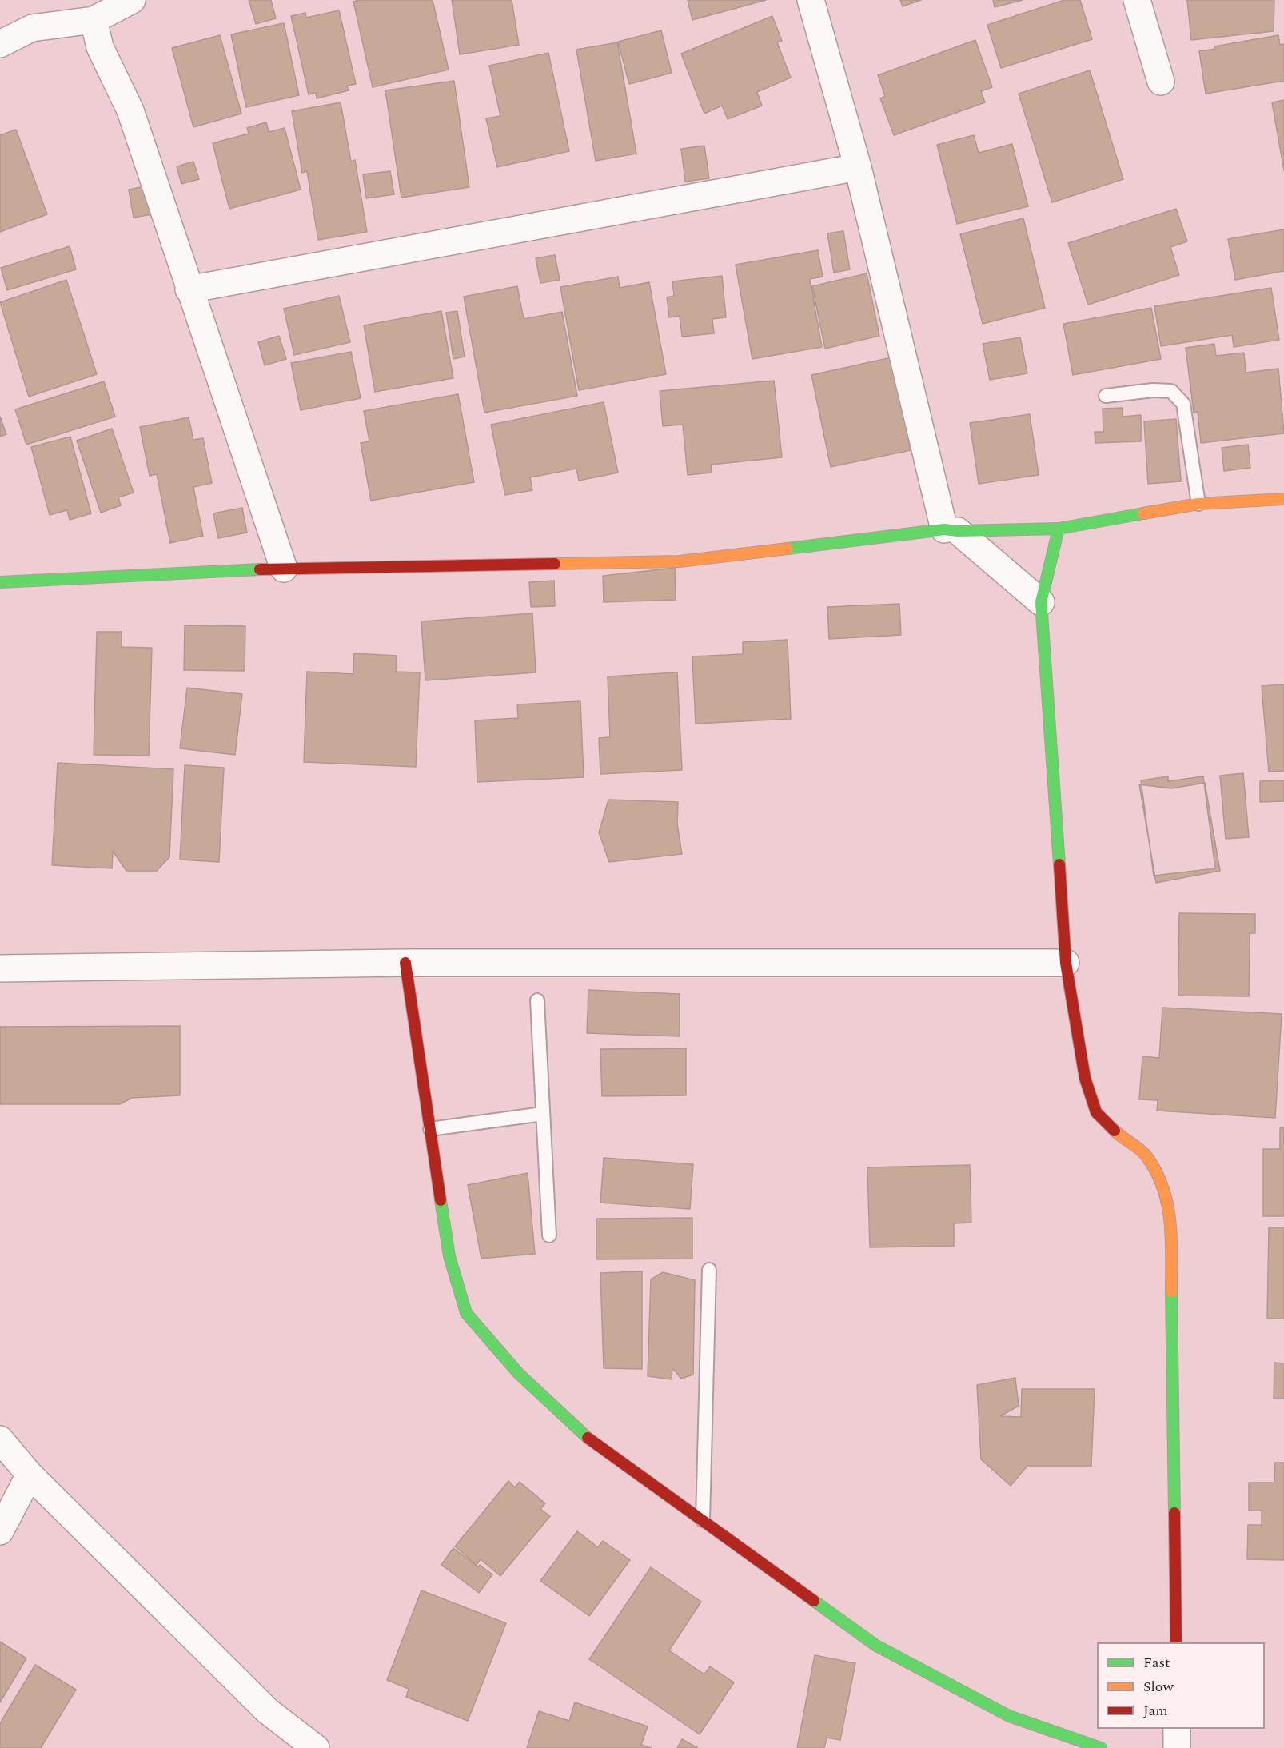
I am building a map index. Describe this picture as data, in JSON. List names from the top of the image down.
{
  "legend": ["Fast", "Slow", "Jam"]
}
